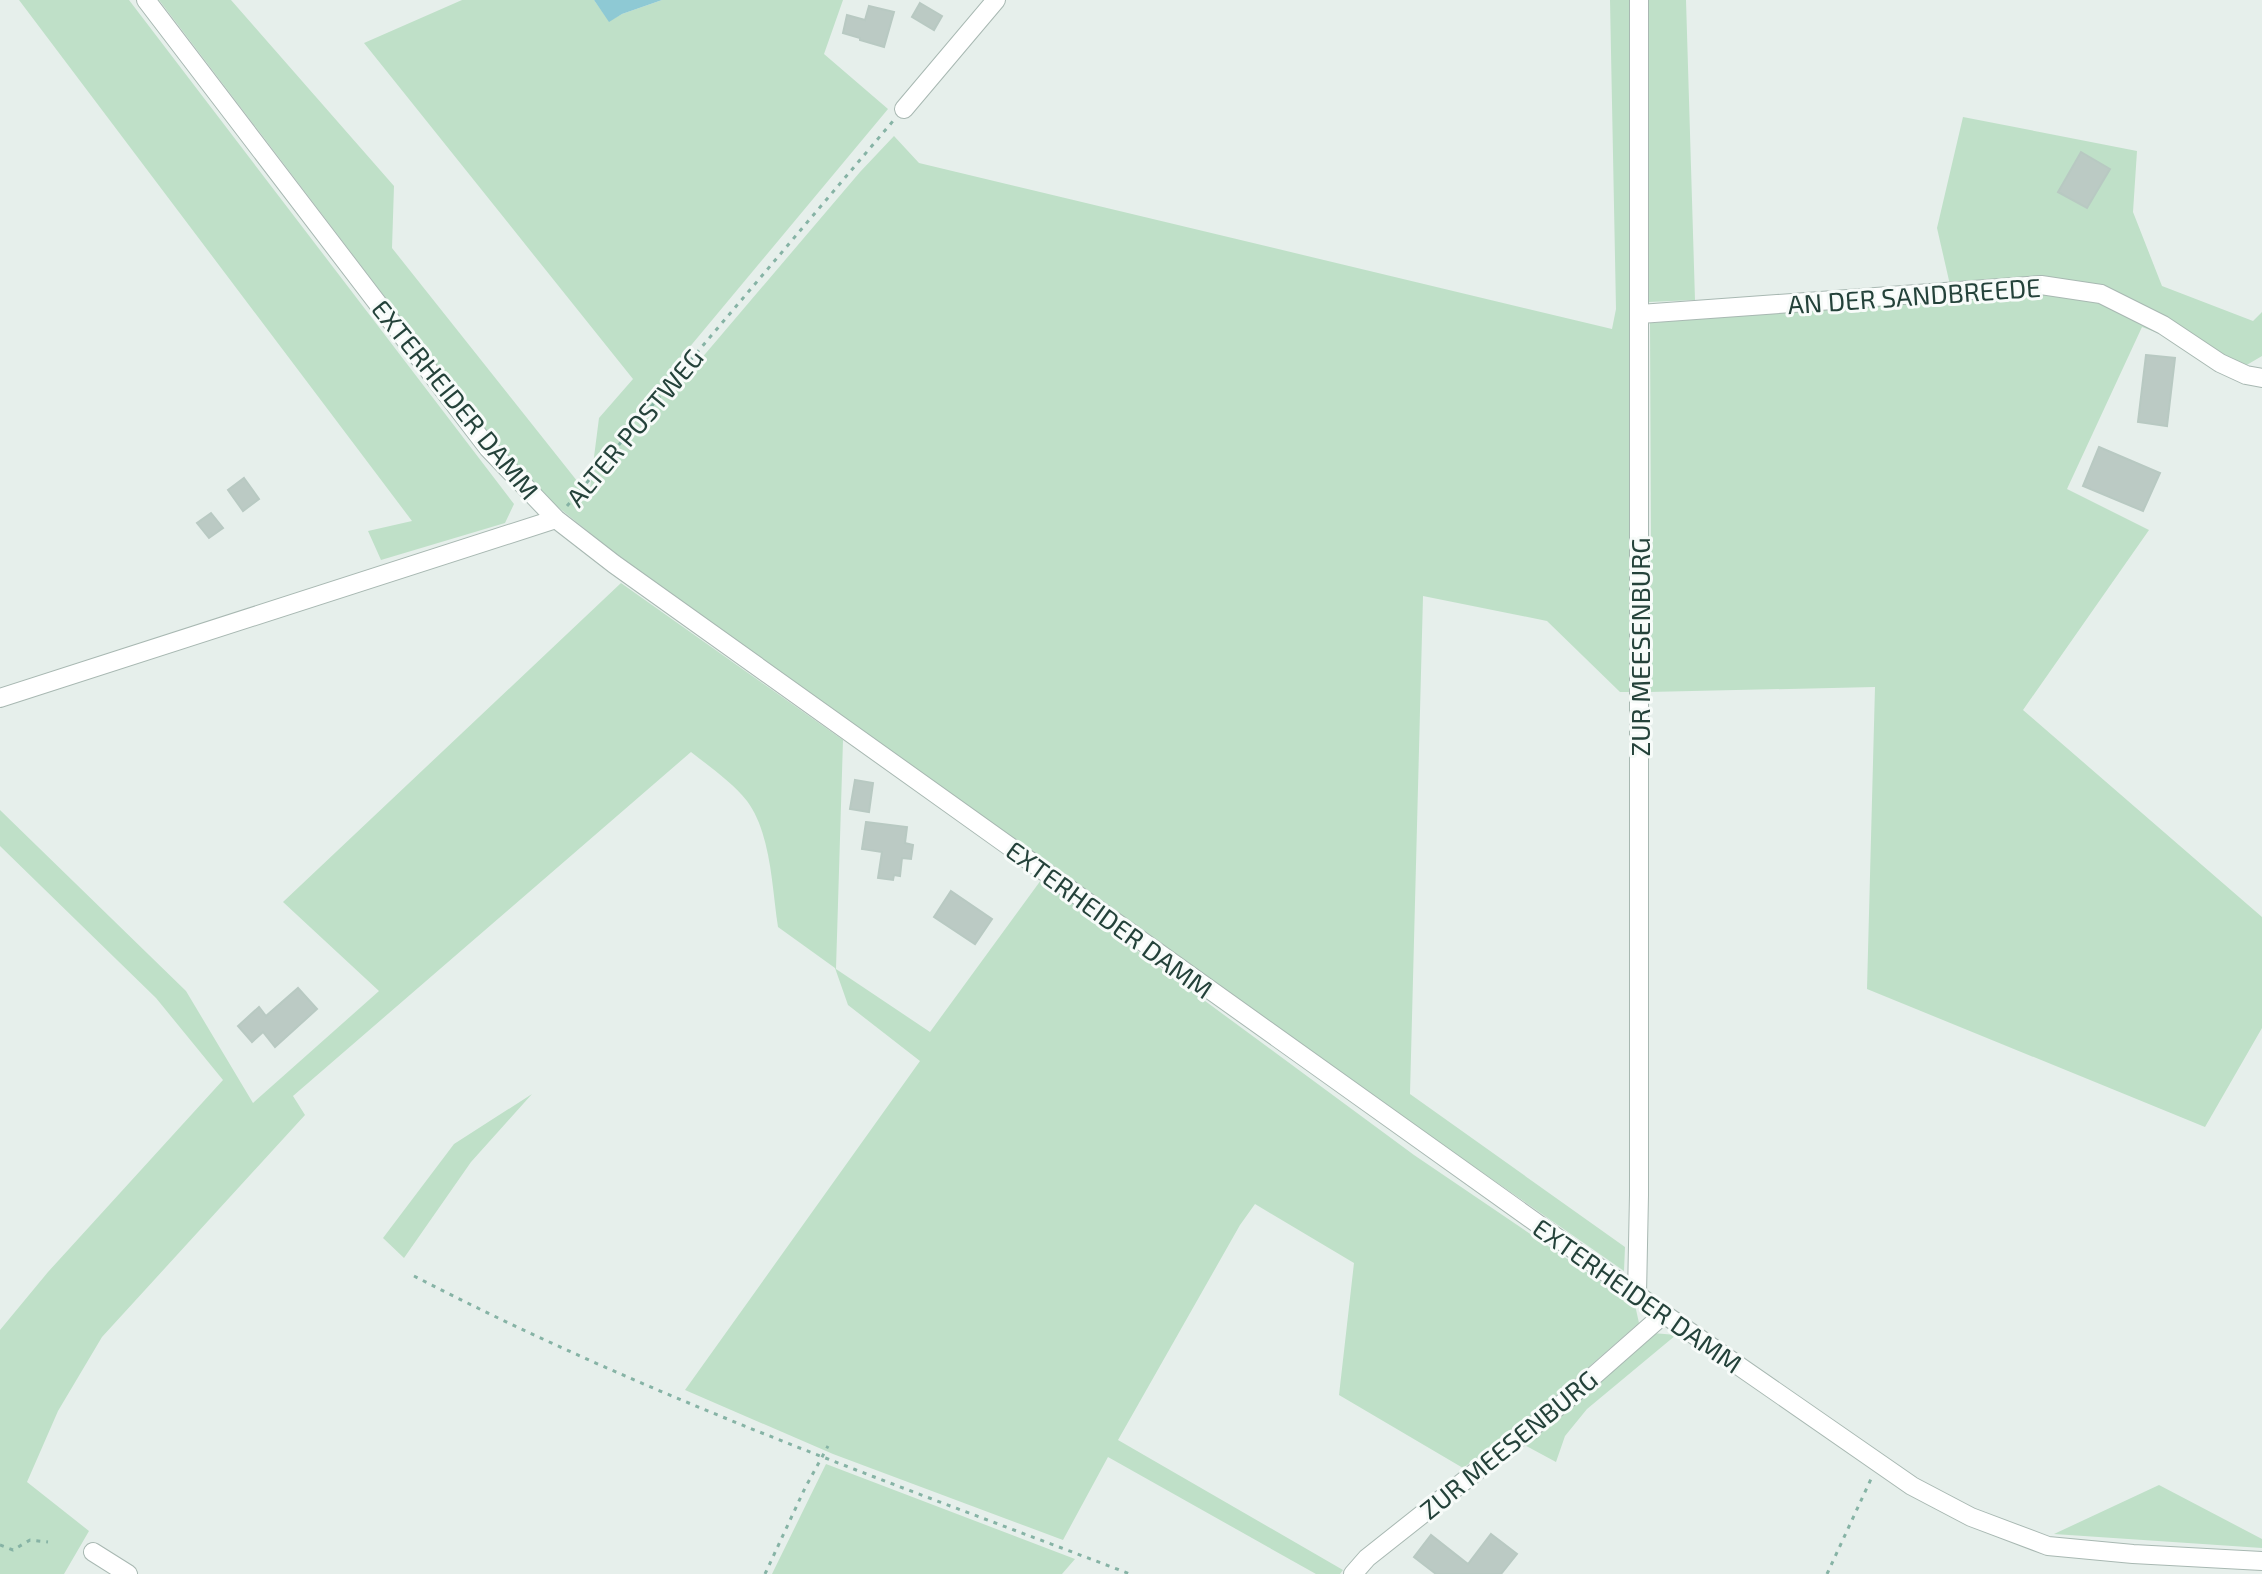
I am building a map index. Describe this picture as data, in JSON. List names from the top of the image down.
{
  "streets": {
    "street": [
      "AN DER SANDBREEDE",
      "EXTERHEIDER DAMM",
      "ALTER POSTWEG",
      "ZUR MEESENBURG"
    ]
  },
  "crossings": [
    ["AN DER SANDBREEDE", "ZUR MEESENBURG"],
    ["EXTERHEIDER DAMM", "ALTER POSTWEG"],
    ["EXTERHEIDER DAMM", "ZUR MEESENBURG"]
  ]
}
